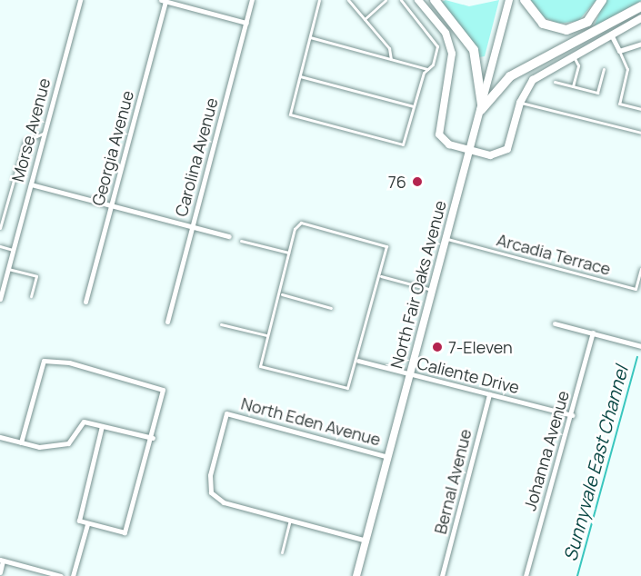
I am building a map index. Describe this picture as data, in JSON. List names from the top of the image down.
{
  "streets": {
    "main road": ["North Fair Oaks Avenue"],
    "street": [
      "Morse Avenue",
      "Georgia Avenue",
      "Carolina Avenue",
      "Caliente Drive",
      "North Eden Avenue",
      "Johanna Avenue",
      "Bernal Avenue"
    ],
    "lane": ["Arcadia Terrace"]
  },
  "crossings": [
    ["Arcadia Terrace", "North Fair Oaks Avenue"],
    ["North Fair Oaks Avenue", "Caliente Drive"],
    ["North Fair Oaks Avenue", "North Eden Avenue"],
    ["Caliente Drive", "Johanna Avenue"],
    ["Caliente Drive", "Bernal Avenue"]
  ],
  "water": ["Sunnyvale East Channel"],
  "places": ["76", "7-Eleven"]
}
